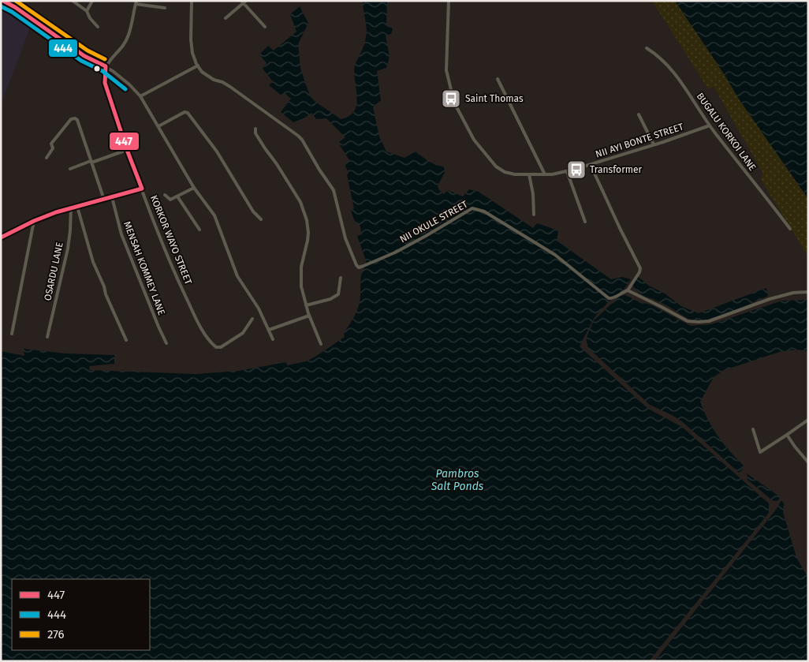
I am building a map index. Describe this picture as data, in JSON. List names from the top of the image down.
{
  "streets": {
    "street": [
      "BUGALU KORKOI LANE",
      "NII AYI BONTE STREET",
      "NII OKULE STREET",
      "KORKOR WAYO STREET",
      "MENSAH KOMMEY LANE",
      "OSARDU LANE"
    ]
  },
  "crossings": [
    ["BUGALU KORKOI LANE", "NII AYI BONTE STREET"]
  ],
  "water": ["Pambros Salt Ponds"],
  "places": {
    "bus stop": ["Saint Thomas", "Transformer"]
  },
  "lines": ["transit line 447", "transit line 276", "transit line 444"],
  "legend": ["447", "444", "276"]
}
